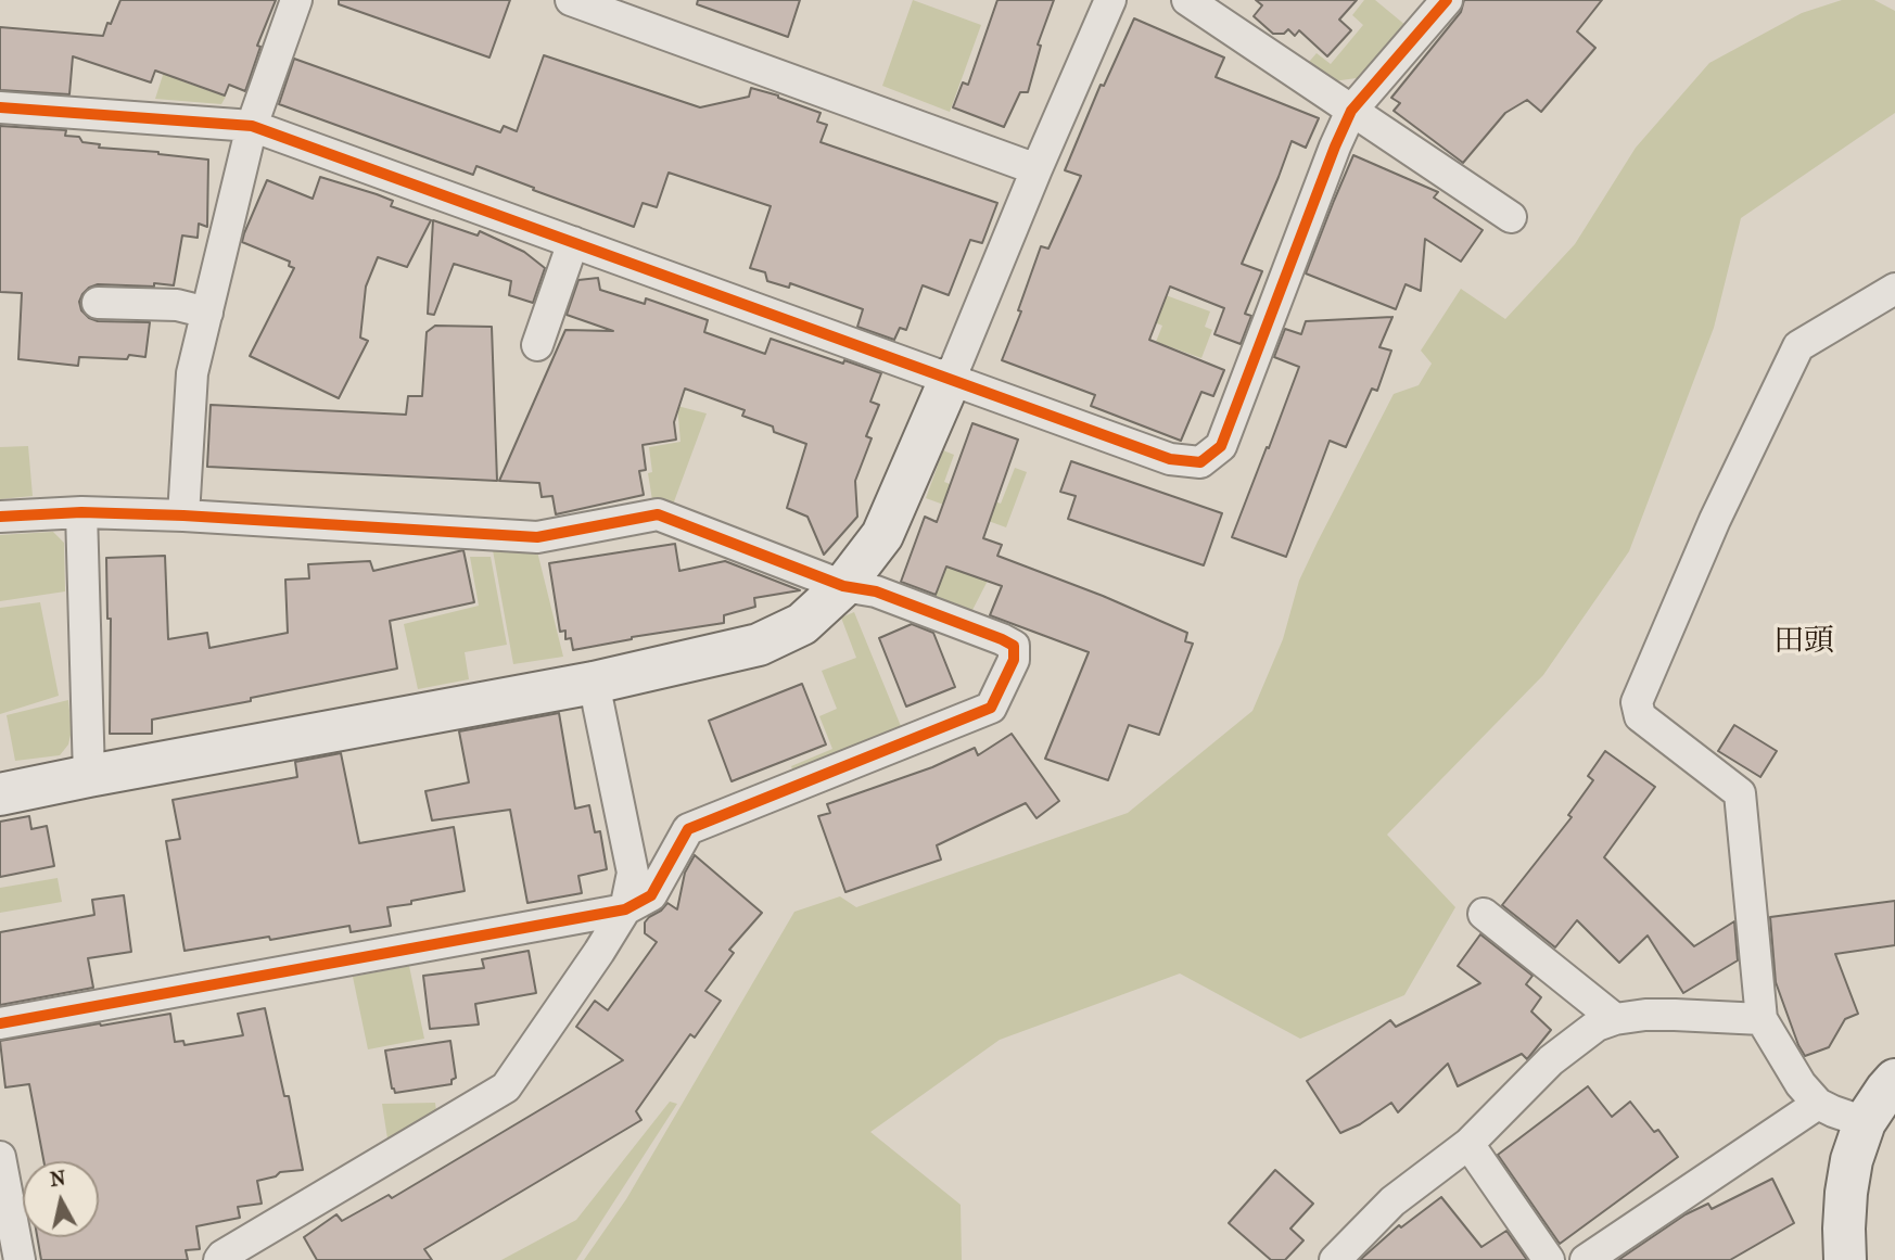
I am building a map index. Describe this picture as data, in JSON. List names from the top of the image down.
{
  "districts": ["田頭"],
  "north": "top"
}
